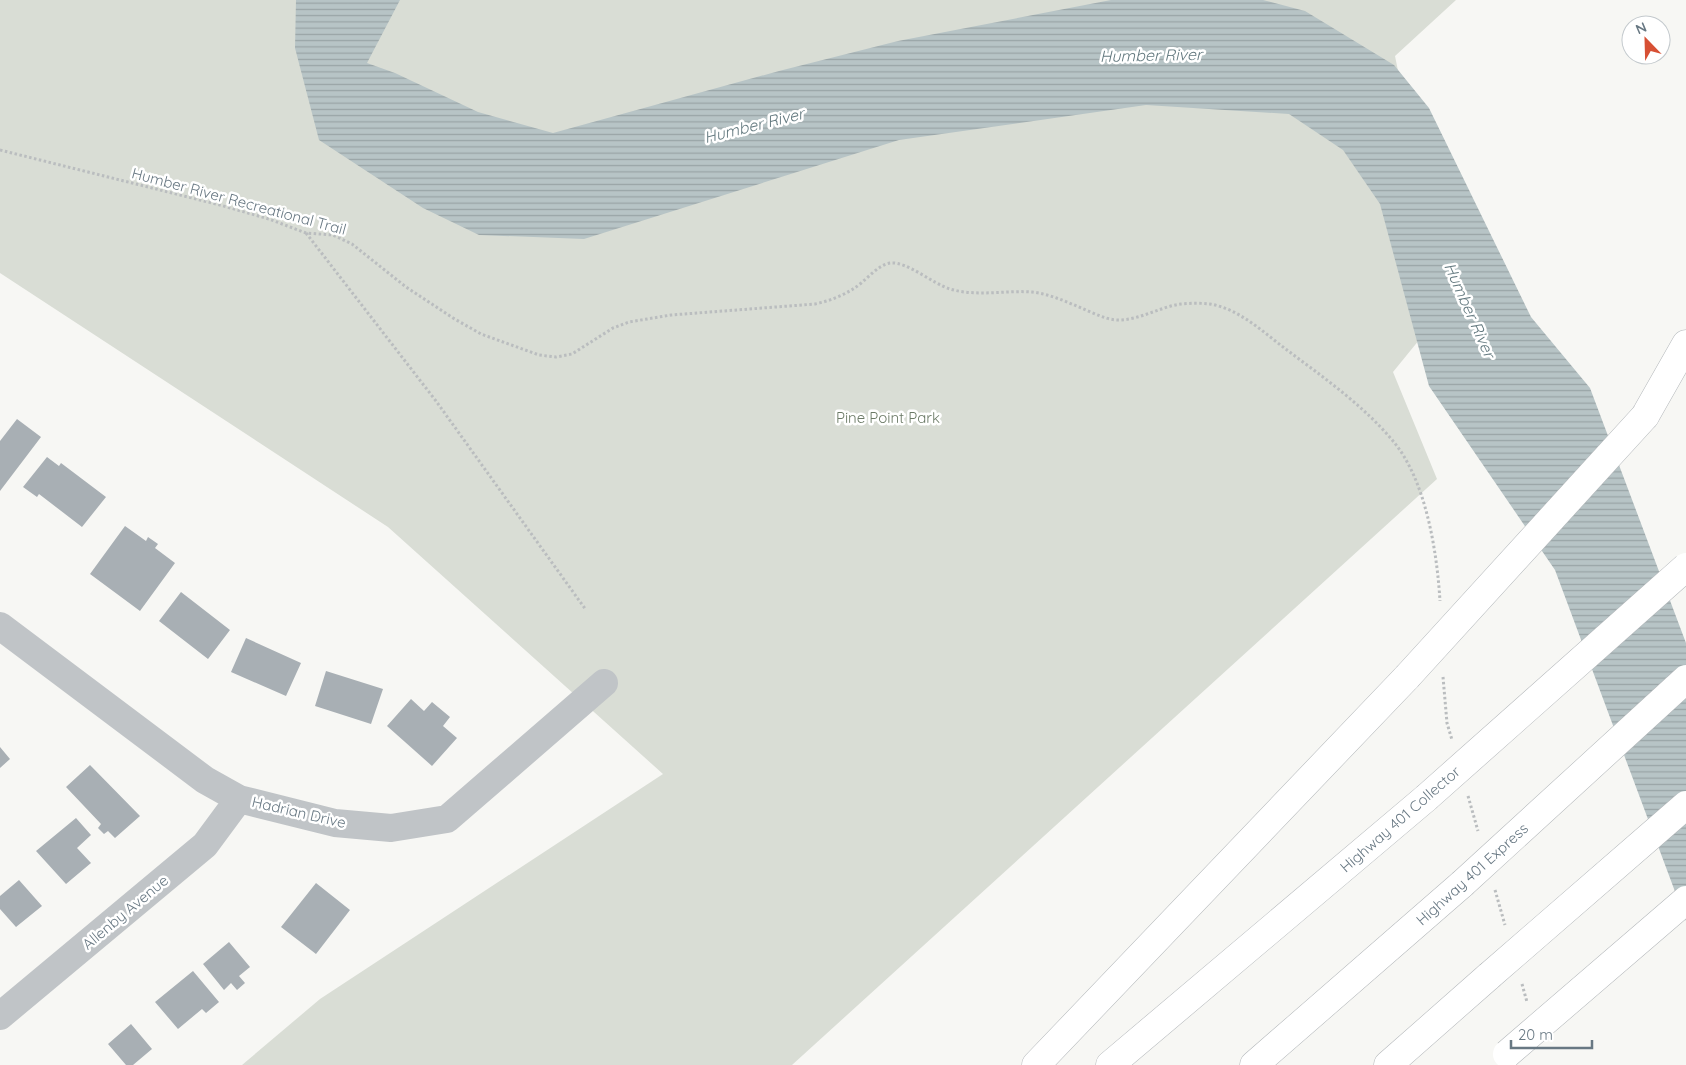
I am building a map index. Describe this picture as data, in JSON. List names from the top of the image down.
{
  "streets": {
    "highway": ["Highway 401 Collector", "Highway 401 Express"],
    "street": ["Hadrian Drive", "Allenby Avenue"],
    "path": ["Humber River Recreational Trail"]
  },
  "crossings": [
    ["Hadrian Drive", "Allenby Avenue"]
  ],
  "water": ["Humber River"],
  "parks": ["Pine Point Park"],
  "scale_bar": "20 m",
  "north": "top left"
}
